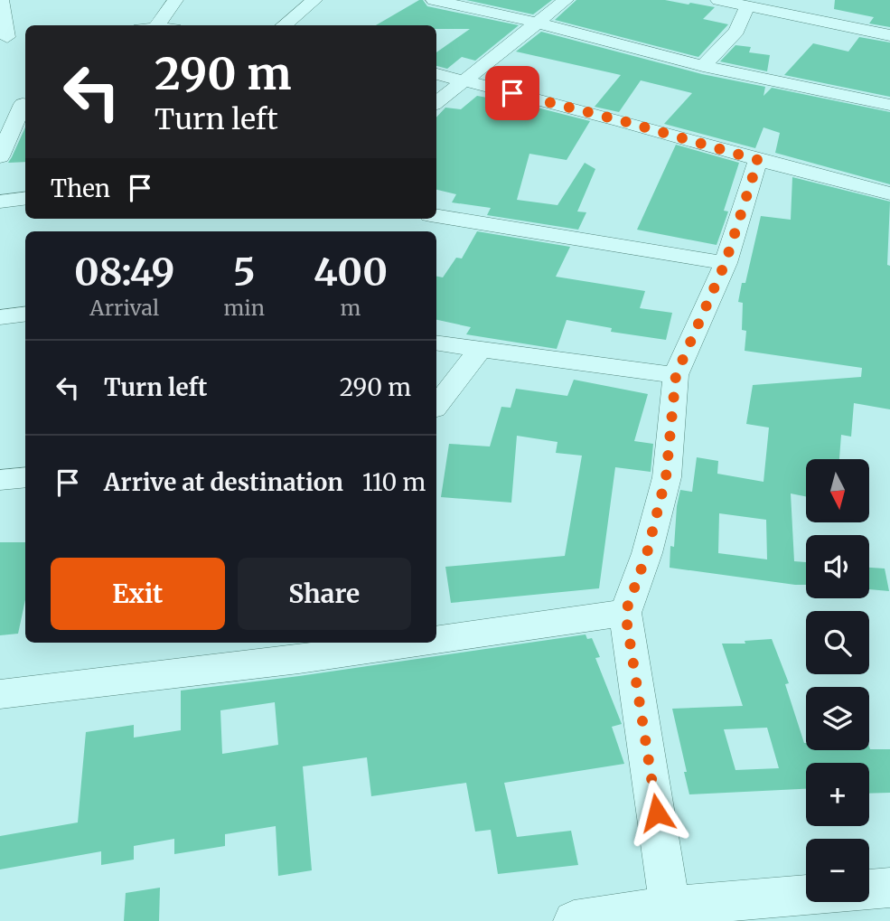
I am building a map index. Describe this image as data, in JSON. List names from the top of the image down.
{
  "north": "bottom",
  "page": {
    "turn": ["290 m", "Turn left"],
    "then": "Then",
    "eta": [
      "08:49",
      "Arrival",
      "5",
      "min",
      "400",
      "m"
    ],
    "list": [
      {
        "name": "Turn left",
        "value": "290 m"
      },
      {
        "name": "Arrive at destination",
        "value": "110 m"
      }
    ],
    "map_buttons": ["+", "−"],
    "buttons": ["Exit", "Share"]
  }
}
